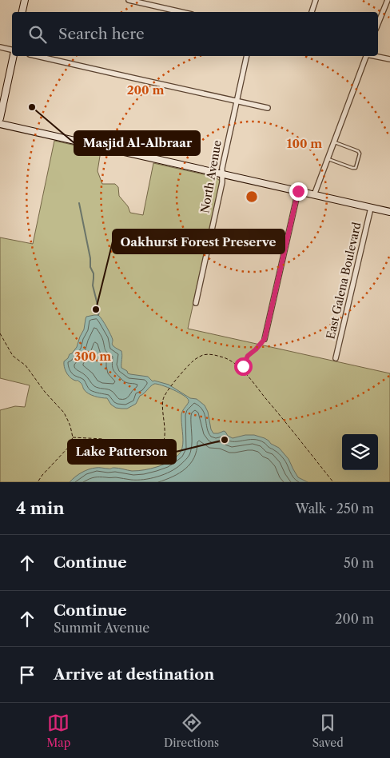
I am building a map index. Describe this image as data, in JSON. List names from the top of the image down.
{
  "streets": {
    "street": ["North Avenue", "East Galena Boulevard"]
  },
  "places": ["Masjid Al-Albraar", "Oakhurst Forest Preserve", "Lake Patterson"],
  "page": {
    "search": "Search here",
    "heading": ["4 min", "Walk · 250 m"],
    "list": [
      ["Continue", "50 m"],
      ["Continue", "Summit Avenue", "200 m"],
      "Arrive at destination"
    ],
    "nav": ["Map", "Directions", "Saved"]
  },
  "rings": ["200 m", "100 m", "300 m"]
}
